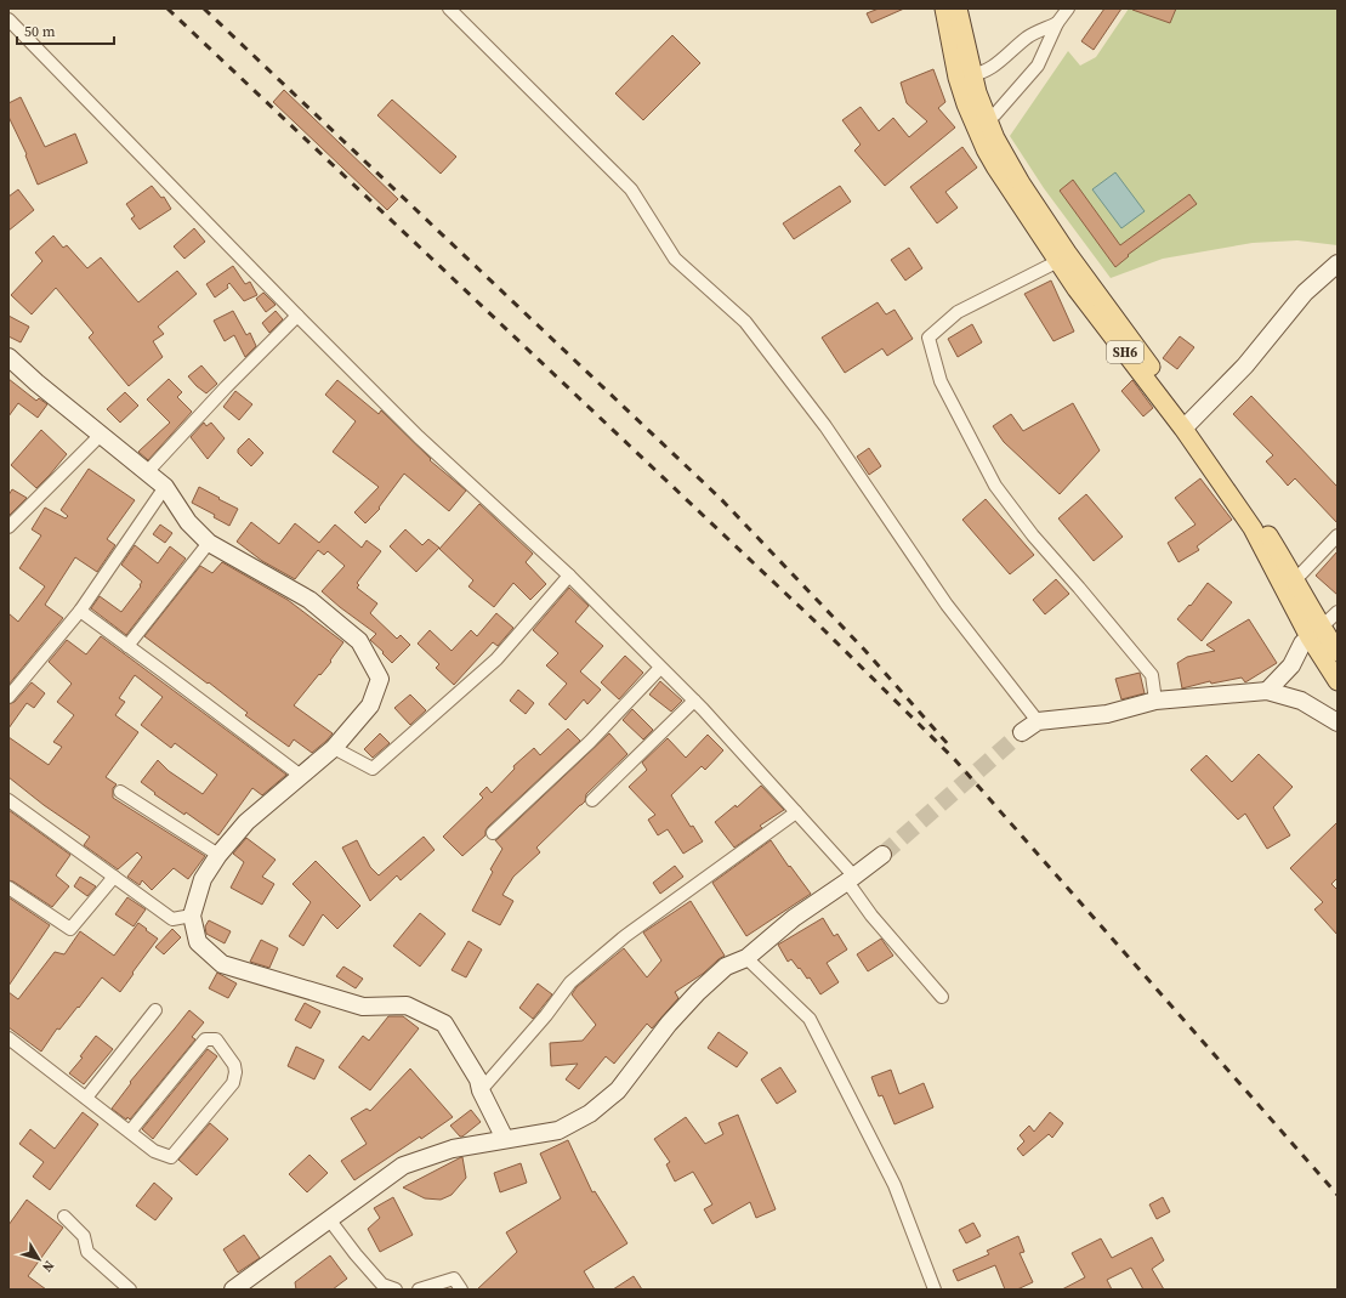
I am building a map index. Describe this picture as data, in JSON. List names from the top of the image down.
{
  "streets": {
    "main road": ["SH6"]
  },
  "scale_bar": "50 m",
  "north": "bottom right"
}
